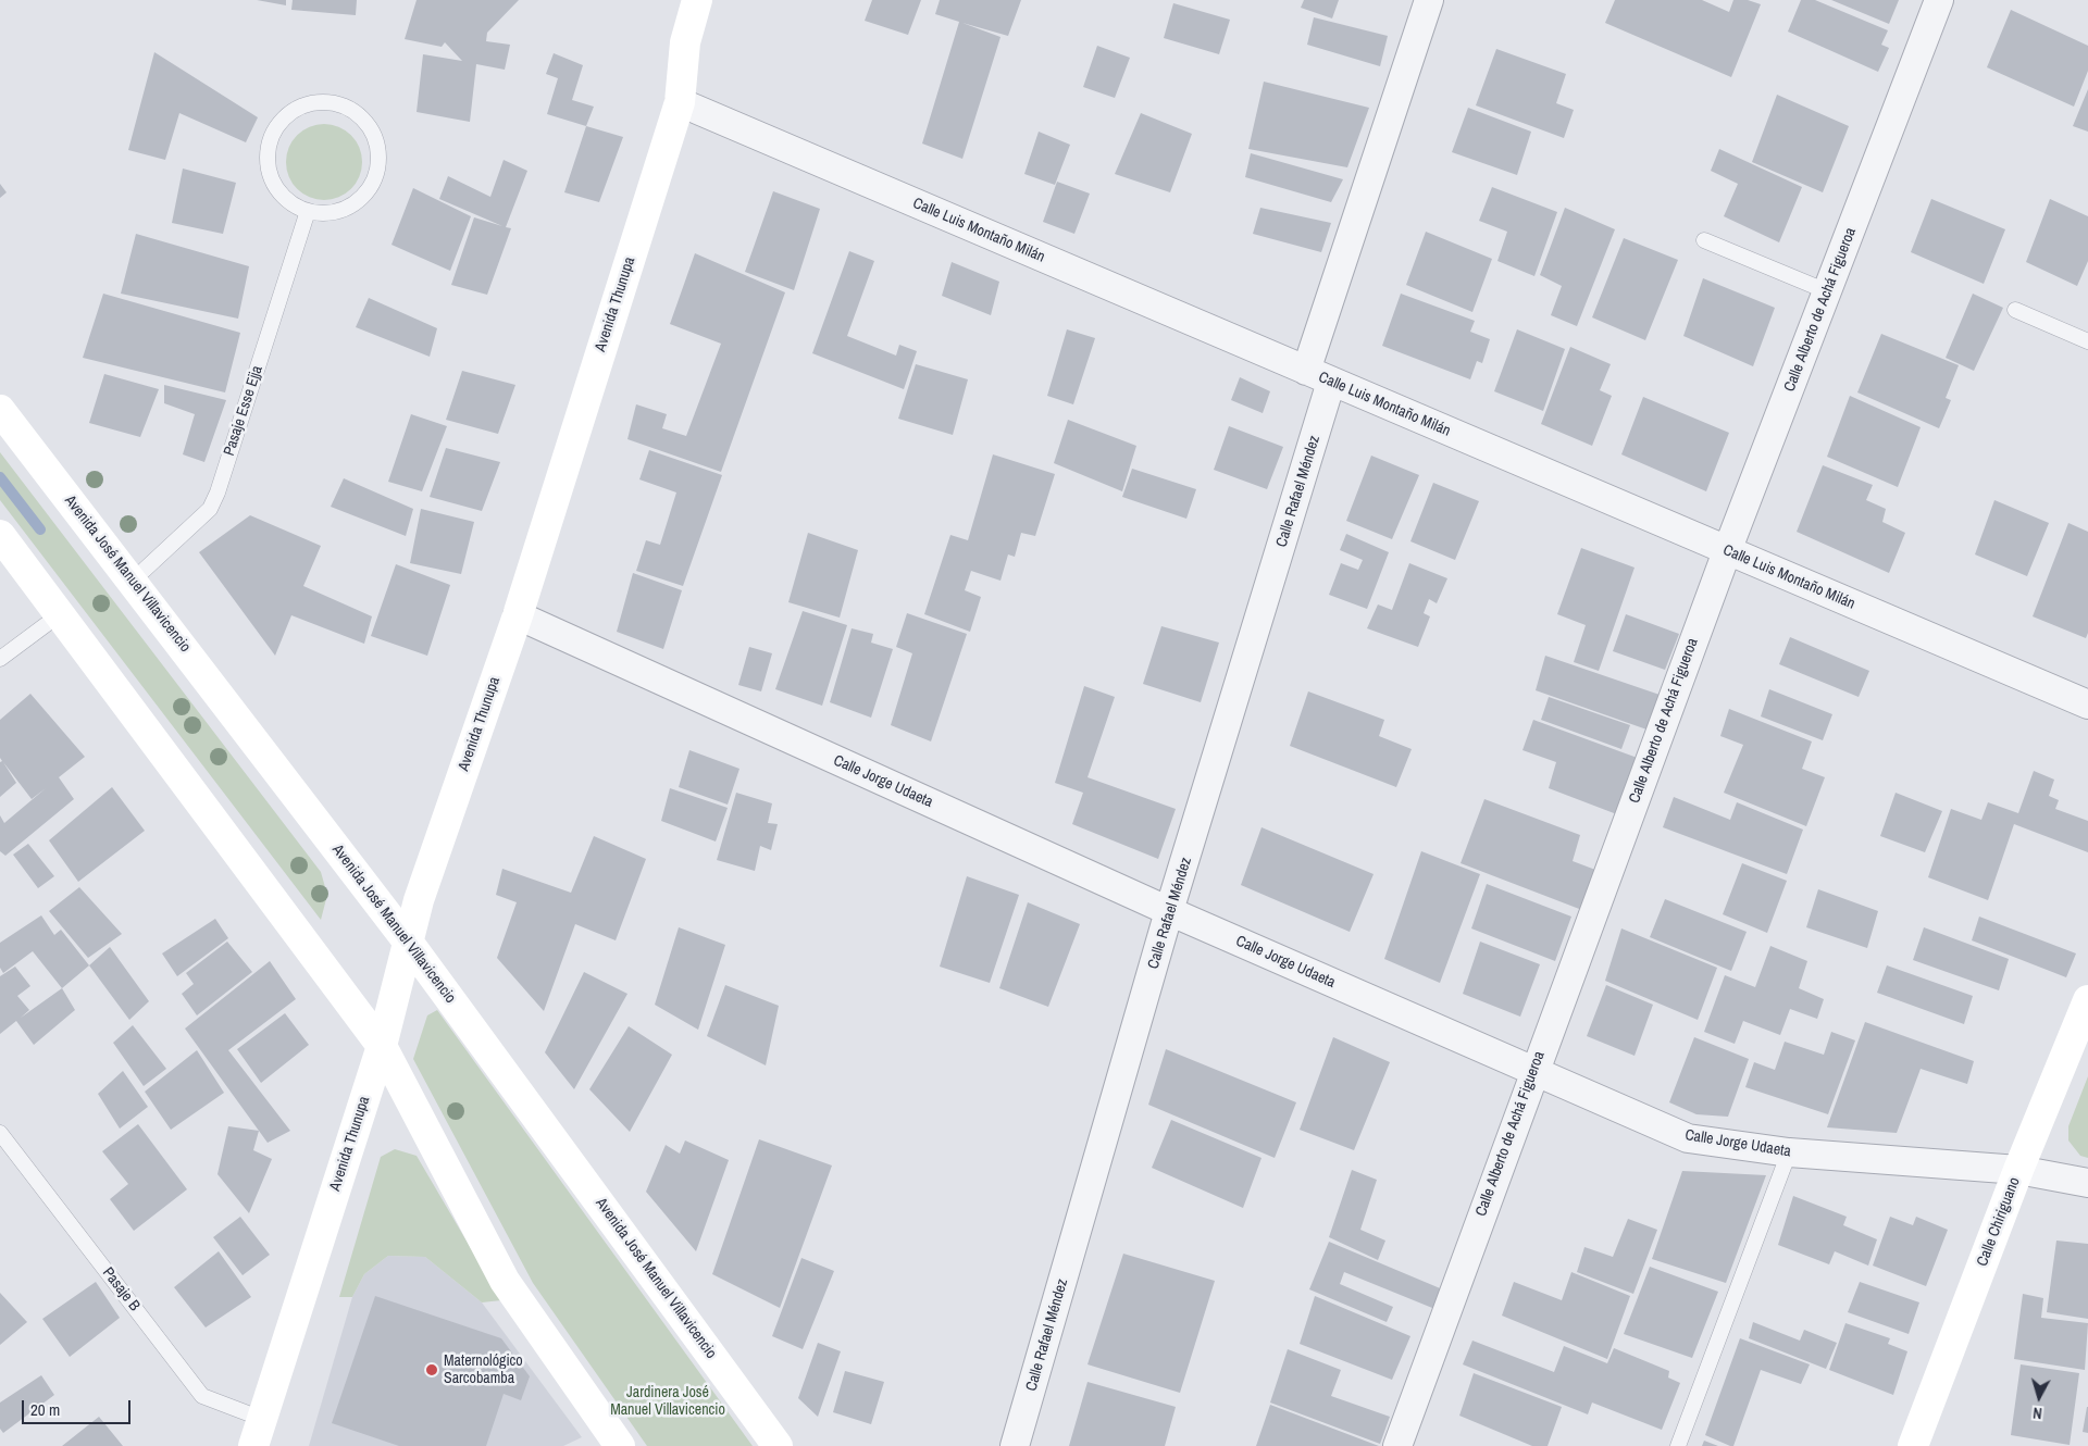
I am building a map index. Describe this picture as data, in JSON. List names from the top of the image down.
{
  "streets": {
    "main road": ["Avenida Thunupa", "Avenida José Manuel Villavicencio", "Calle Chiriguano"],
    "street": [
      "Calle Luis Montaño Milán",
      "Calle Alberto de Achá Figueroa",
      "Calle Rafael Méndez",
      "Calle Jorge Udaeta"
    ],
    "lane": ["Pasaje Esse Ejja", "Pasaje B"]
  },
  "crossings": [
    ["Calle Luis Montaño Milán", "Avenida Thunupa"],
    ["Calle Luis Montaño Milán", "Calle Alberto de Achá Figueroa"],
    ["Calle Luis Montaño Milán", "Calle Rafael Méndez"],
    ["Avenida Thunupa", "Avenida José Manuel Villavicencio"],
    ["Avenida Thunupa", "Calle Jorge Udaeta"],
    ["Avenida Thunupa", "Pasaje B"],
    ["Calle Alberto de Achá Figueroa", "Calle Jorge Udaeta"],
    ["Pasaje Esse Ejja", "Avenida José Manuel Villavicencio"],
    ["Calle Rafael Méndez", "Calle Jorge Udaeta"],
    ["Calle Jorge Udaeta", "Calle Chiriguano"]
  ],
  "parks": ["Jardinera José Manuel Villavicencio"],
  "places": ["Maternológico Sarcobamba"],
  "scale_bar": "20 m",
  "north": "bottom"
}
